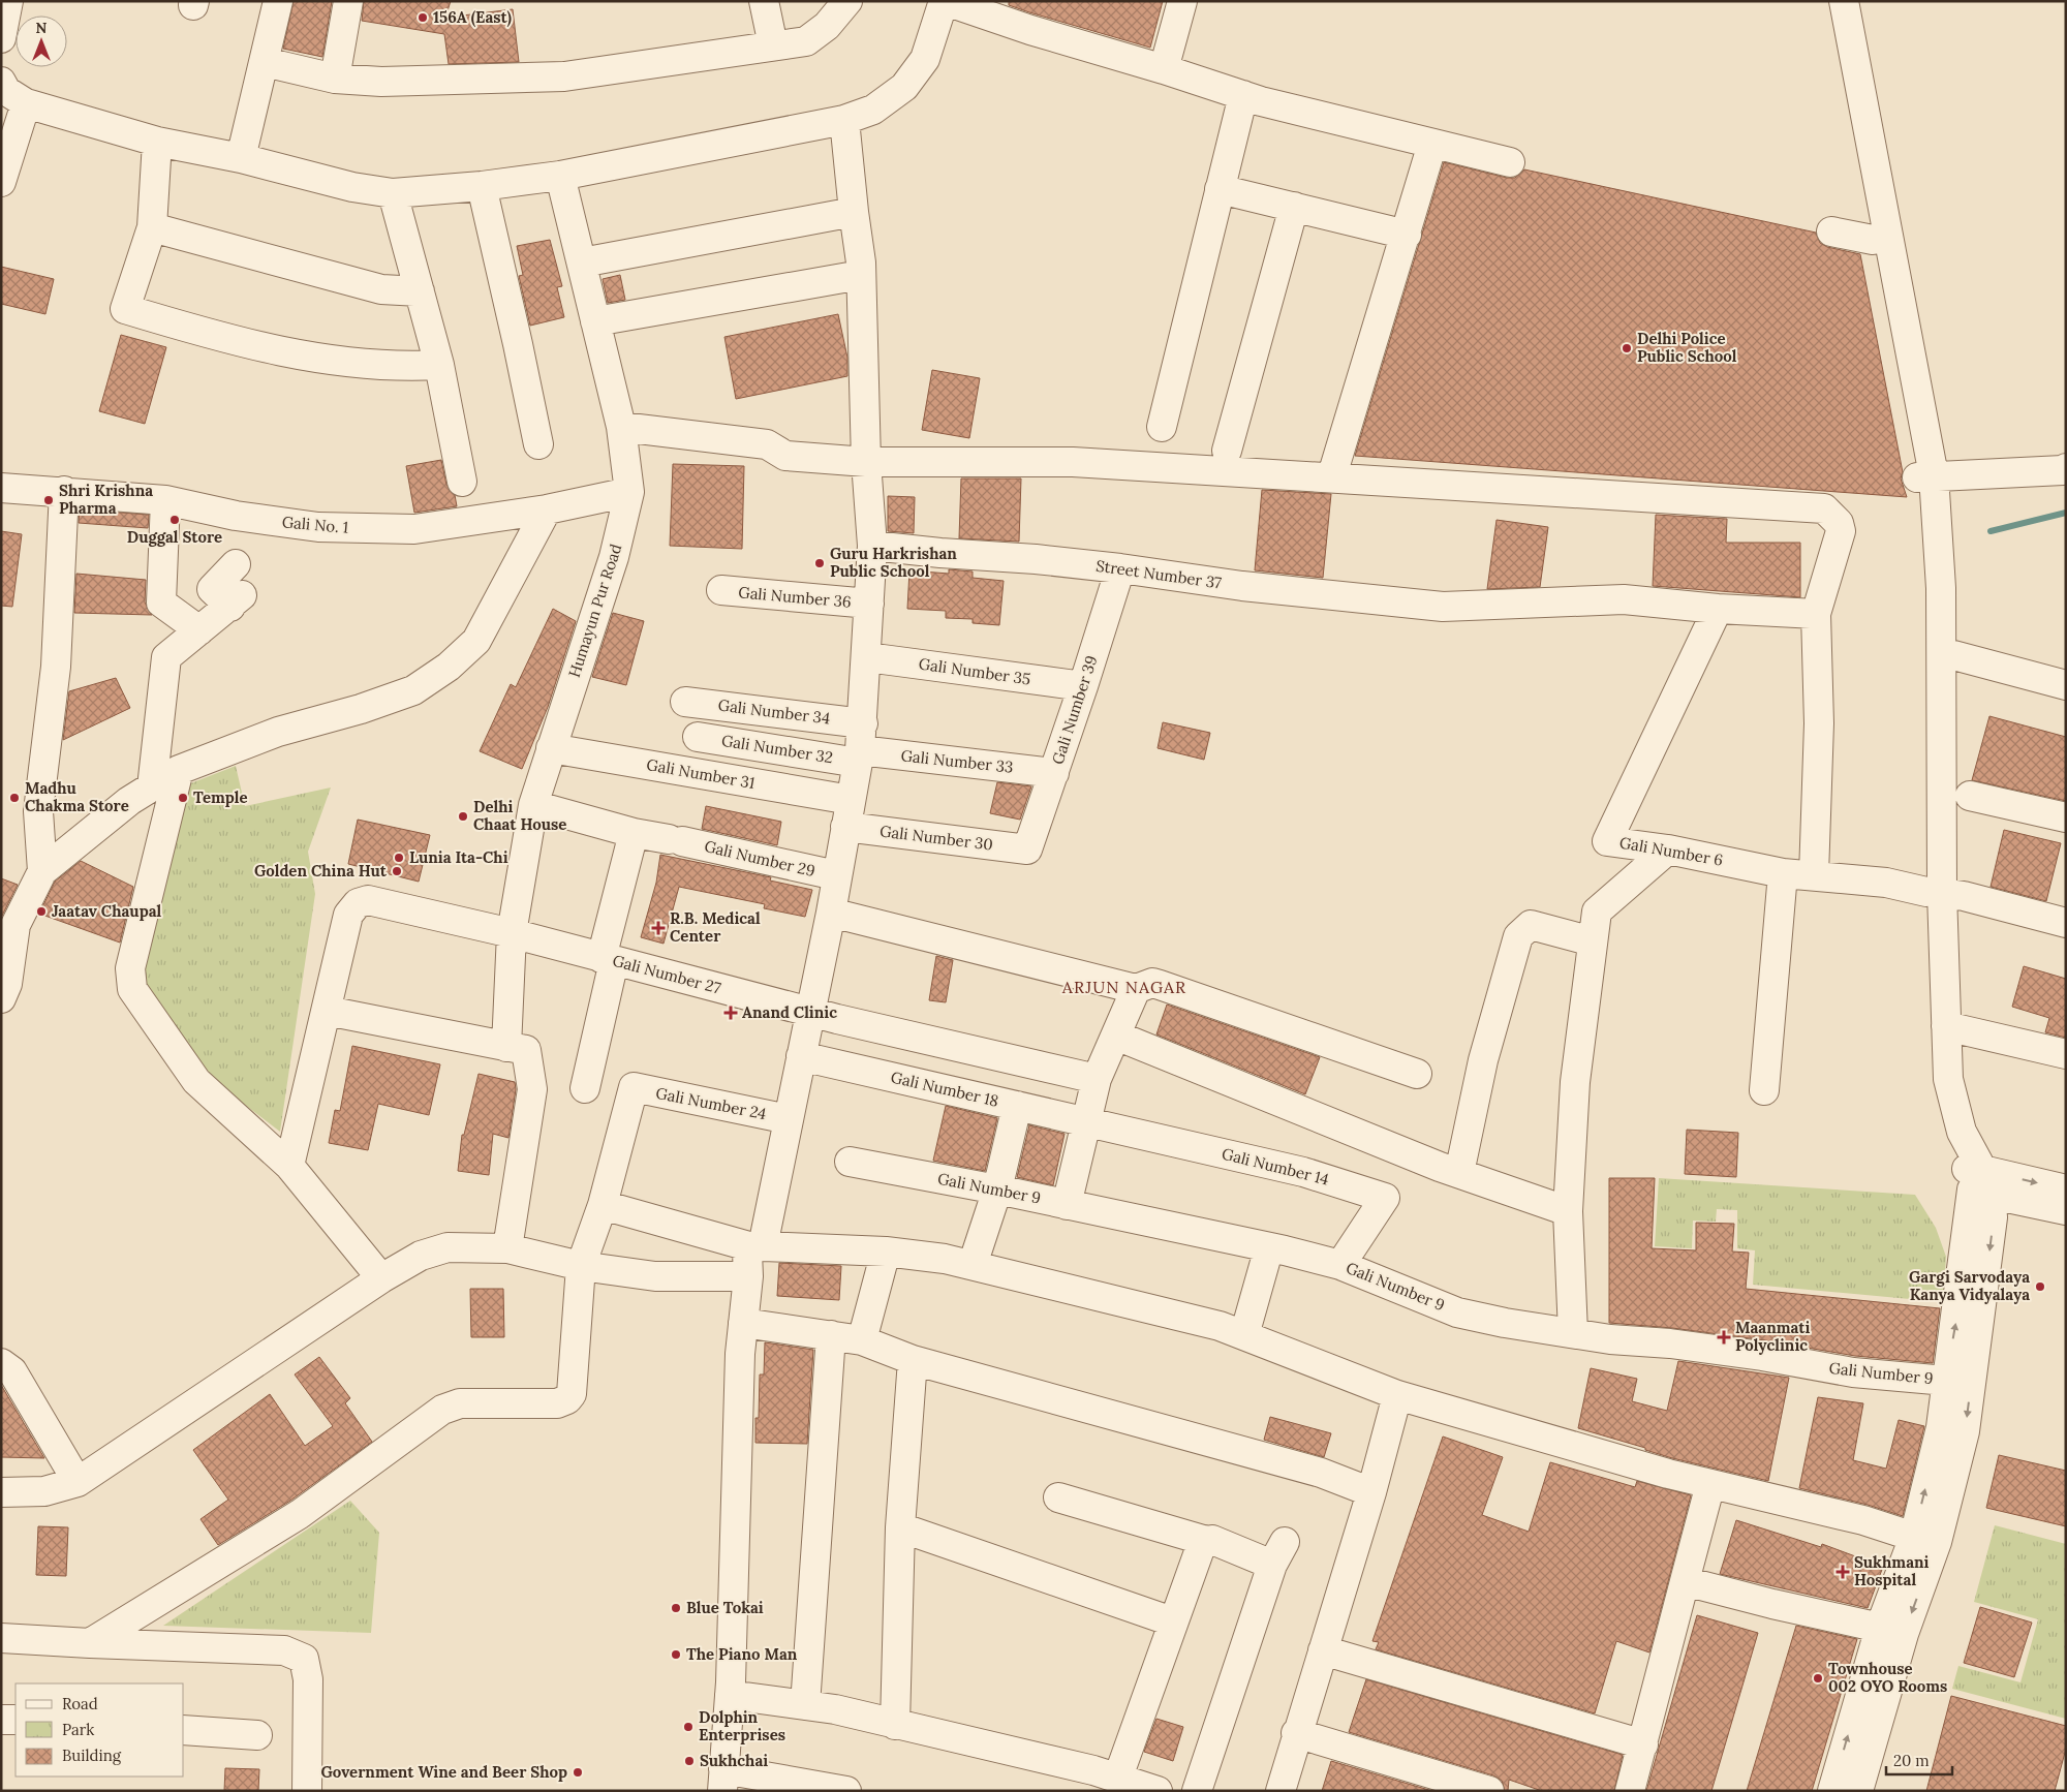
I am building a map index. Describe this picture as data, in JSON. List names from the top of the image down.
{
  "streets": {
    "street": [
      "Gali No. 1",
      "Street Number 37",
      "Gali Number 36",
      "Humayun Pur Road",
      "Gali Number 35",
      "Gali Number 39",
      "Gali Number 34",
      "Gali Number 32",
      "Gali Number 33",
      "Gali Number 31",
      "Gali Number 30",
      "Gali Number 6",
      "Gali Number 29",
      "Gali Number 27",
      "Gali Number 18",
      "Gali Number 24",
      "Gali Number 14",
      "Gali Number 9"
    ]
  },
  "crossings": [
    ["Gali No. 1", "Humayun Pur Road"],
    ["Street Number 37", "Gali Number 39"],
    ["Street Number 37", "Gali Number 6"],
    ["Humayun Pur Road", "Gali Number 31"],
    ["Humayun Pur Road", "Gali Number 29"],
    ["Humayun Pur Road", "Gali Number 27"],
    ["Gali Number 35", "Gali Number 39"],
    ["Gali Number 39", "Gali Number 33"],
    ["Gali Number 39", "Gali Number 30"],
    ["Gali Number 32", "Gali Number 33"],
    ["Gali Number 31", "Gali Number 30"],
    ["Gali Number 18", "Gali Number 14"],
    ["Gali Number 14", "Gali Number 9"]
  ],
  "districts": ["ARJUN NAGAR"],
  "places": {
    "other": [
      "156A (East)",
      "Delhi Police Public School",
      "Shri Krishna Pharma",
      "Duggal Store",
      "Guru Harkrishan Public School",
      "Madhu Chakma Store",
      "Temple",
      "Delhi Chaat House",
      "Lunia Ita-Chi",
      "Golden China Hut",
      "Jaatav Chaupal",
      "Gargi Sarvodaya Kanya Vidyalaya",
      "Blue Tokai",
      "The Piano Man",
      "Townhouse 002 OYO Rooms",
      "Dolphin Enterprises",
      "Sukhchai",
      "Government Wine and Beer Shop"
    ],
    "health": [
      "R.B. Medical Center",
      "Anand Clinic",
      "Maanmati Polyclinic",
      "Sukhmani Hospital"
    ]
  },
  "legend": ["Road", "Park", "Building"],
  "scale_bar": "20 m",
  "north": "top"
}
